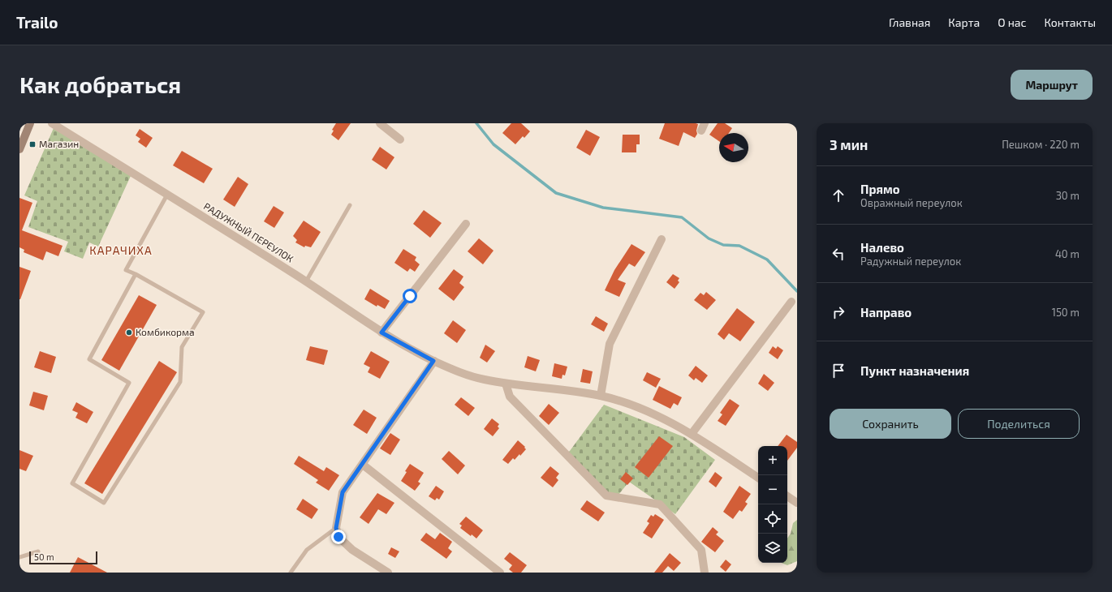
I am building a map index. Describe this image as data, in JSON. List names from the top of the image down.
{
  "streets": {
    "street": ["РАДУЖНЫЙ ПЕРЕУЛОК"]
  },
  "districts": ["КАРАЧИХА"],
  "places": {
    "transit": ["Магазин"],
    "other": ["Комбикорма"]
  },
  "scale_bar": "50 m",
  "north": "left",
  "page": {
    "header": "Trailo",
    "nav": [
      "Главная",
      "Карта",
      "О нас",
      "Контакты"
    ],
    "buttons": [
      "Маршрут",
      ["Сохранить", "Поделиться"]
    ],
    "title": "Как добраться",
    "heading": ["3 мин", "Пешком · 220 m"],
    "list": [
      ["Прямо", "Овражный переулок", "30 m"],
      ["Налево", "Радужный переулок", "40 m"],
      ["Направо", "150 m"],
      "Пункт назначения"
    ],
    "map_buttons": ["+", "−"],
    "scale": "50 m"
  }
}
